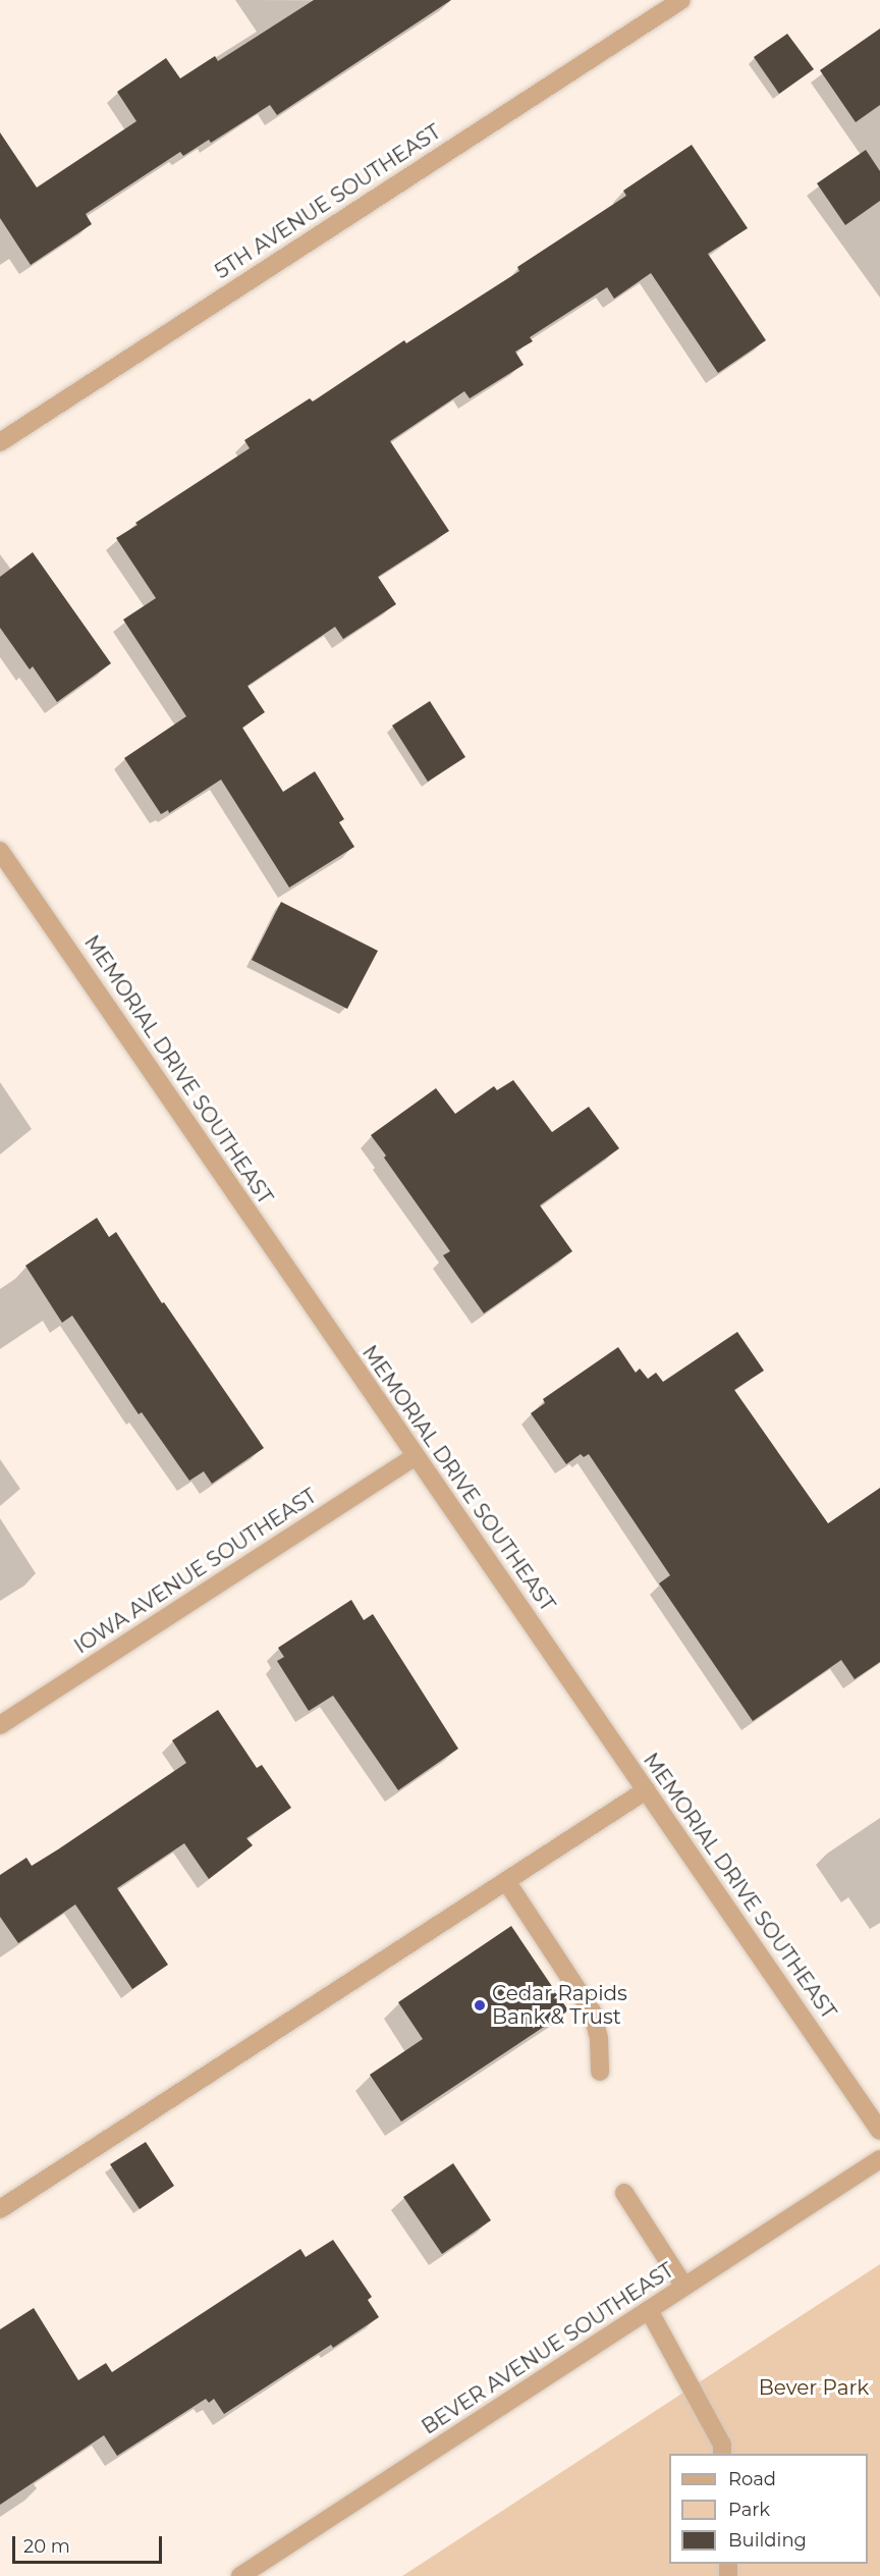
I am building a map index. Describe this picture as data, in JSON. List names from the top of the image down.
{
  "streets": {
    "street": [
      "5TH AVENUE SOUTHEAST",
      "MEMORIAL DRIVE SOUTHEAST",
      "IOWA AVENUE SOUTHEAST",
      "BEVER AVENUE SOUTHEAST"
    ]
  },
  "crossings": [
    ["MEMORIAL DRIVE SOUTHEAST", "IOWA AVENUE SOUTHEAST"]
  ],
  "parks": ["Bever Park"],
  "places": ["Cedar Rapids Bank & Trust"],
  "legend": ["Road", "Park", "Building"],
  "scale_bar": "20 m"
}
